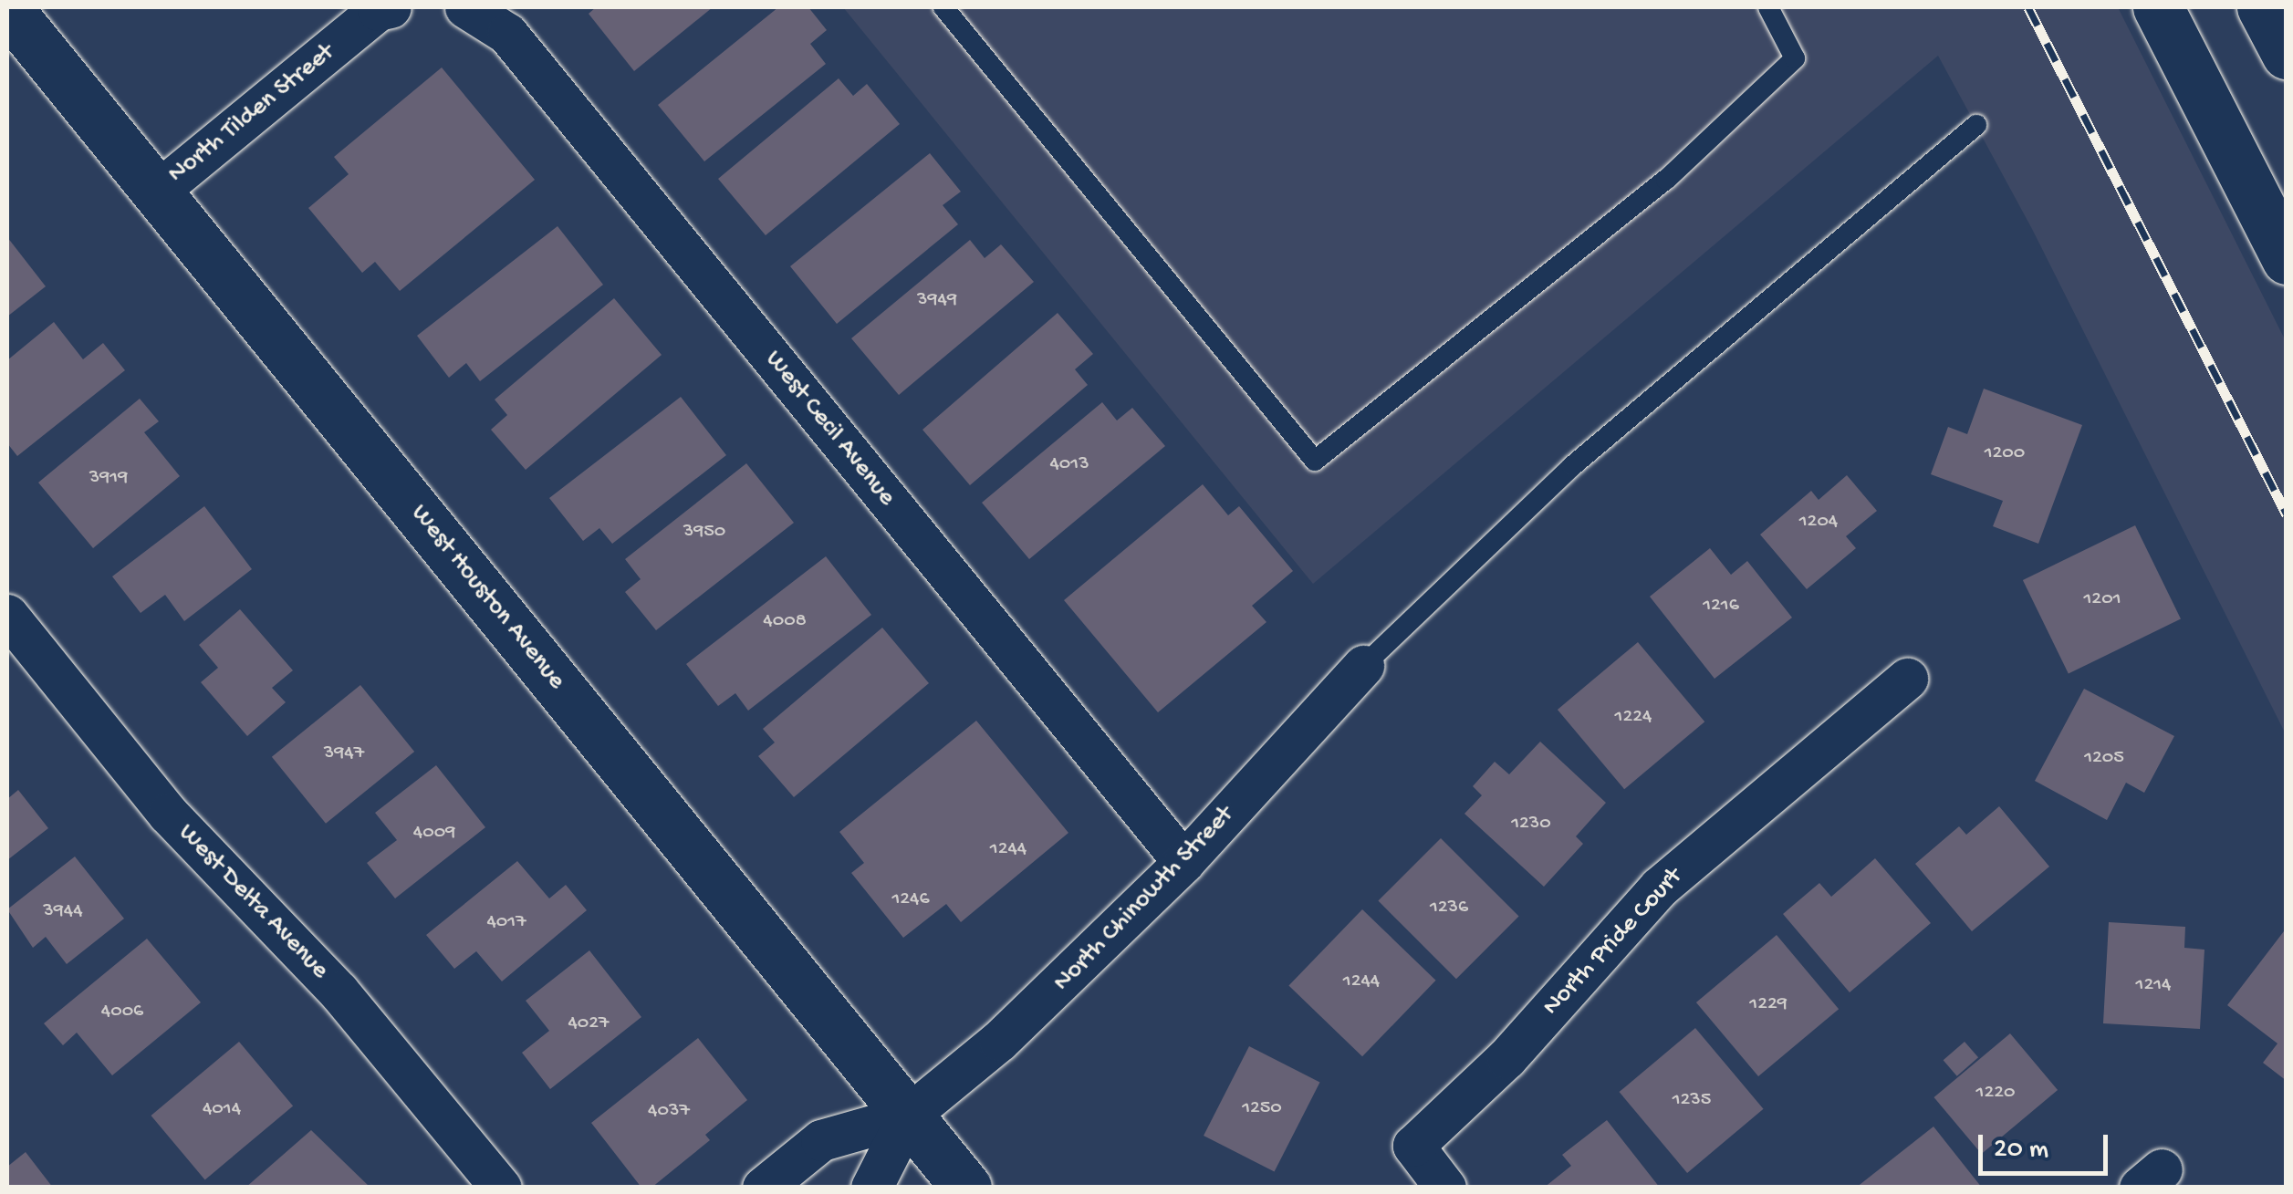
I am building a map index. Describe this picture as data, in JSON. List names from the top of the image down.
{
  "streets": {
    "street": [
      "North Tilden Street",
      "West Cecil Avenue",
      "West Houston Avenue",
      "North Chinowth Street",
      "West Delta Avenue",
      "North Pride Court"
    ]
  },
  "crossings": [
    ["North Tilden Street", "West Houston Avenue"],
    ["West Cecil Avenue", "North Chinowth Street"],
    ["West Houston Avenue", "North Chinowth Street"]
  ],
  "house_numbers": [
    "3949",
    "1200",
    "4013",
    "3919",
    "1204",
    "3950",
    "1201",
    "1216",
    "4008",
    "1224",
    "3947",
    "1205",
    "1230",
    "4009",
    "1244",
    "1246",
    "1236",
    "3944",
    "4017",
    "1244",
    "1214",
    "1229",
    "4006",
    "4027",
    "1220",
    "1235",
    "1250",
    "4014",
    "4037"
  ],
  "scale_bar": "20 m"
}
